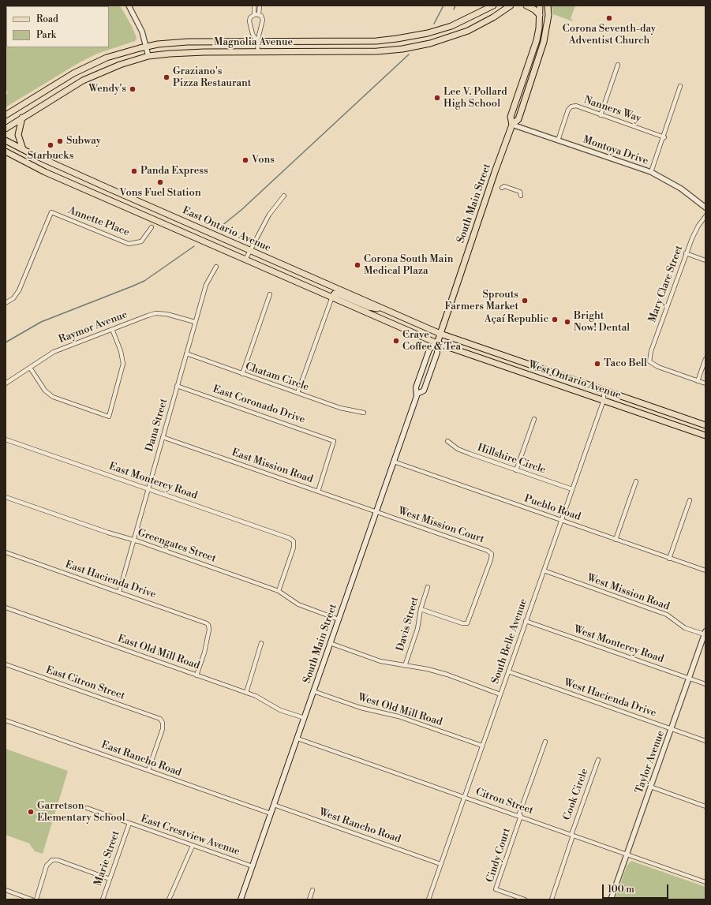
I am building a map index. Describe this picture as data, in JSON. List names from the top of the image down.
{
  "streets": {
    "main road": [
      "Magnolia Avenue",
      "South Main Street",
      "East Ontario Avenue",
      "West Ontario Avenue"
    ],
    "street": [
      "Nanners Way",
      "Montoya Drive",
      "Annette Place",
      "Mary Clare Street",
      "Raymor Avenue",
      "Chatam Circle",
      "East Coronado Drive",
      "Dana Street",
      "Hillshire Circle",
      "East Mission Road",
      "East Monterey Road",
      "Pueblo Road",
      "West Mission Court",
      "Greengates Street",
      "East Hacienda Drive",
      "West Mission Road",
      "Davis Street",
      "South Belle Avenue",
      "West Monterey Road",
      "East Old Mill Road",
      "East Citron Street",
      "West Hacienda Drive",
      "West Old Mill Road",
      "East Rancho Road",
      "Taylor Avenue",
      "Cook Circle",
      "Citron Street",
      "West Rancho Road",
      "East Crestview Avenue",
      "Cindy Court",
      "Marie Street"
    ]
  },
  "crossings": [
    ["Nanners Way", "Montoya Drive"],
    ["Montoya Drive", "South Main Street"],
    ["South Main Street", "East Ontario Avenue"],
    ["South Main Street", "West Ontario Avenue"],
    ["South Main Street", "East Mission Road"],
    ["South Main Street", "Pueblo Road"],
    ["South Main Street", "West Mission Court"],
    ["South Main Street", "Greengates Street"],
    ["South Main Street", "East Old Mill Road"],
    ["South Main Street", "West Old Mill Road"],
    ["South Main Street", "East Rancho Road"],
    ["South Main Street", "Citron Street"],
    ["South Main Street", "West Rancho Road"],
    ["South Main Street", "East Crestview Avenue"],
    ["East Ontario Avenue", "West Ontario Avenue"],
    ["Raymor Avenue", "Dana Street"],
    ["Chatam Circle", "Dana Street"],
    ["West Ontario Avenue", "South Belle Avenue"],
    ["East Coronado Drive", "Dana Street"],
    ["East Coronado Drive", "East Mission Road"],
    ["Dana Street", "East Mission Road"],
    ["Dana Street", "East Monterey Road"],
    ["Dana Street", "Greengates Street"],
    ["Dana Street", "East Hacienda Drive"],
    ["Hillshire Circle", "South Belle Avenue"],
    ["East Mission Road", "West Mission Court"],
    ["East Monterey Road", "Greengates Street"],
    ["Pueblo Road", "South Belle Avenue"],
    ["West Mission Court", "Davis Street"],
    ["East Hacienda Drive", "East Old Mill Road"],
    ["West Mission Road", "South Belle Avenue"],
    ["West Mission Road", "Taylor Avenue"],
    ["South Belle Avenue", "West Monterey Road"],
    ["South Belle Avenue", "West Hacienda Drive"],
    ["South Belle Avenue", "West Old Mill Road"],
    ["South Belle Avenue", "Citron Street"],
    ["South Belle Avenue", "West Rancho Road"],
    ["West Monterey Road", "Taylor Avenue"],
    ["East Citron Street", "East Rancho Road"],
    ["West Hacienda Drive", "Taylor Avenue"],
    ["Taylor Avenue", "Citron Street"],
    ["Cook Circle", "Citron Street"],
    ["Citron Street", "Cindy Court"],
    ["East Crestview Avenue", "Marie Street"]
  ],
  "places": [
    "Corona Seventh-day Adventist Church",
    "Graziano's Pizza Restaurant",
    "Wendy's",
    "Lee V. Pollard High School",
    "Subway",
    "Starbucks",
    "Vons",
    "Panda Express",
    "Vons Fuel Station",
    "Corona South Main Medical Plaza",
    "Sprouts Farmers Market",
    "Açaí Republic",
    "Bright Now! Dental",
    "Crave Coffee & Tea",
    "Taco Bell",
    "Garretson Elementary School"
  ],
  "legend": ["Road", "Park"],
  "scale_bar": "100 m"
}
